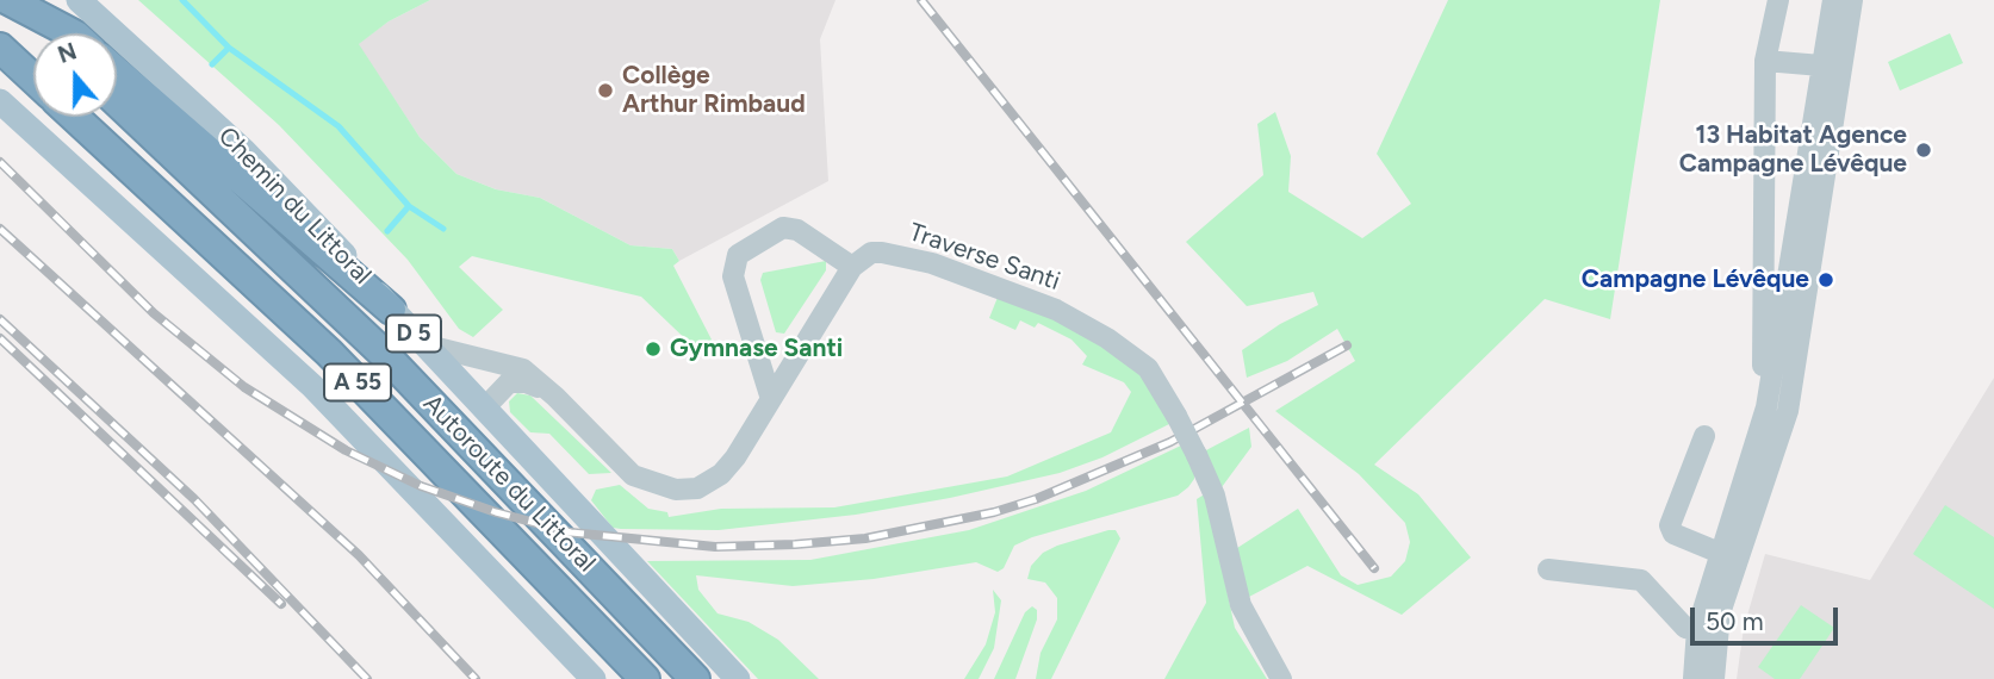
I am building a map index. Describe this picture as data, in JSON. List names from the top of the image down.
{
  "streets": {
    "highway": ["A 55", "Autoroute du Littoral"],
    "main road": ["Chemin du Littoral", "D 5"],
    "street": ["Traverse Santi"]
  },
  "places": [
    "Collège Arthur Rimbaud",
    "13 Habitat Agence Campagne Lévêque",
    "Campagne Lévêque",
    "Gymnase Santi"
  ],
  "scale_bar": "50 m",
  "north": "top"
}
